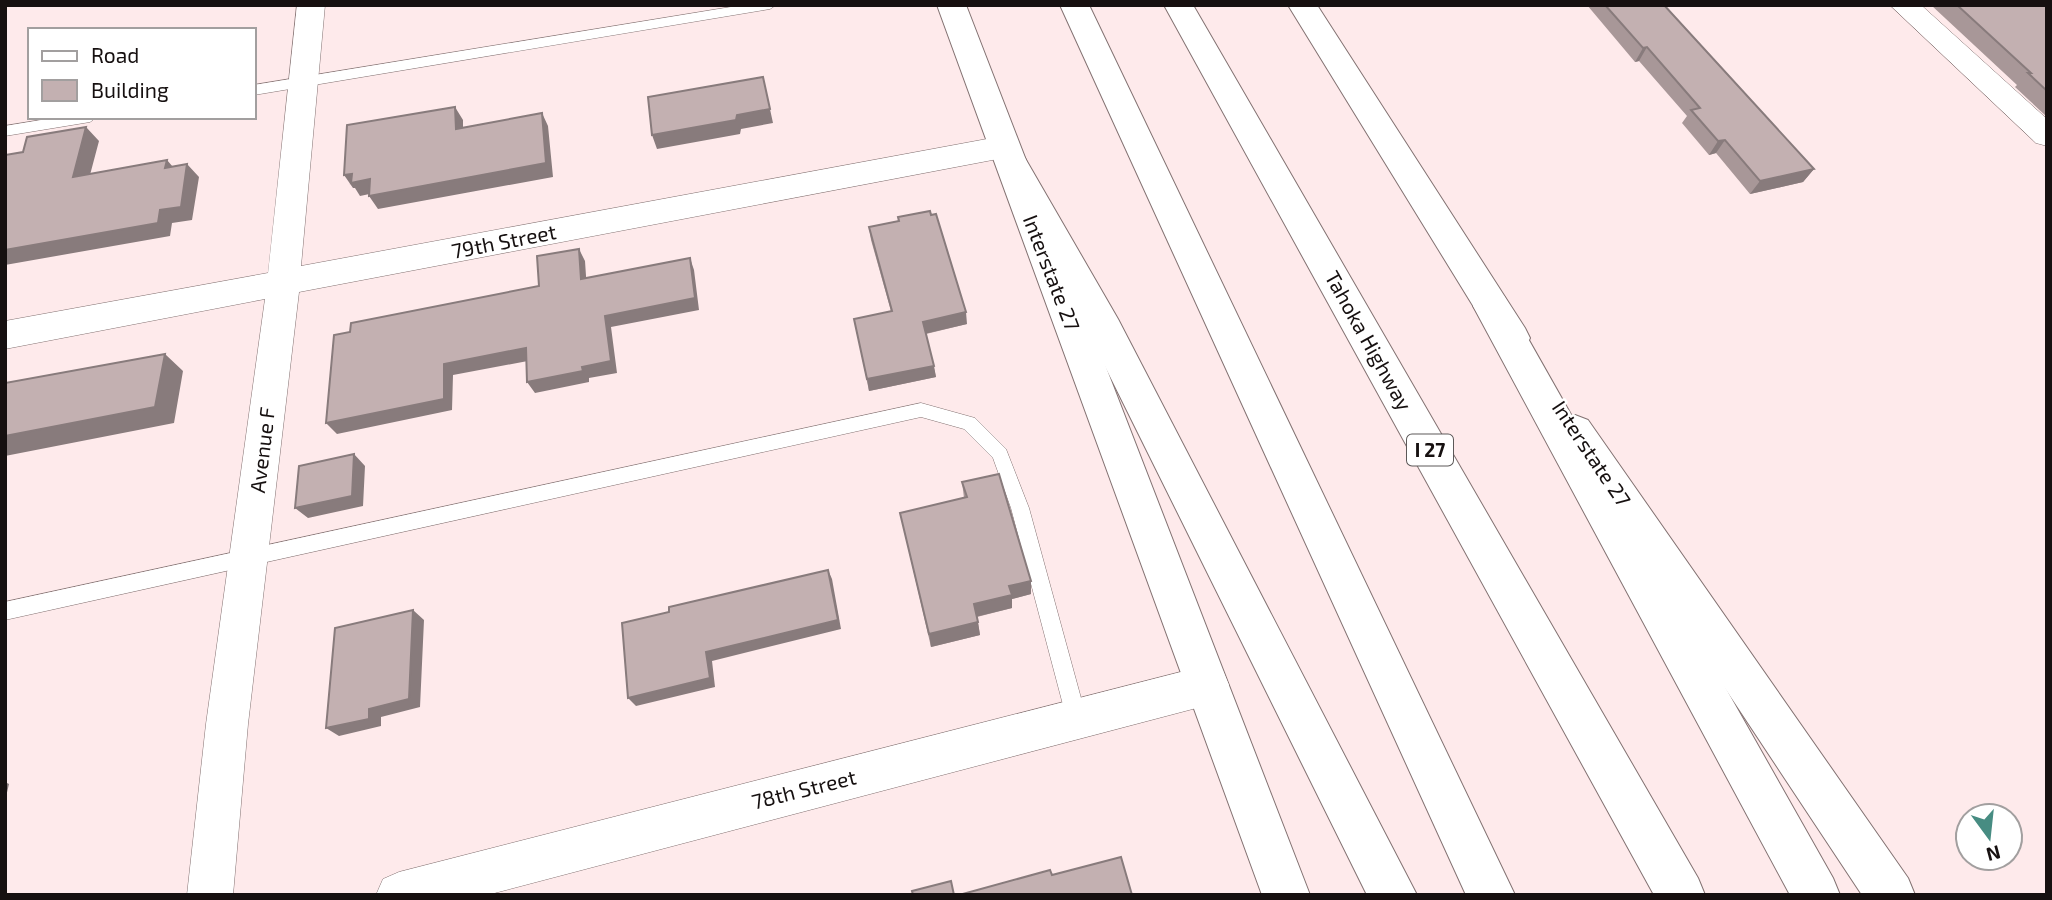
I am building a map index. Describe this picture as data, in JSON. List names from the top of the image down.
{
  "streets": {
    "main road": ["Interstate 27", "Tahoka Highway", "I 27"],
    "street": ["79th Street", "Avenue F", "78th Street"]
  },
  "crossings": [
    ["79th Street", "Interstate 27"],
    ["79th Street", "Avenue F"],
    ["Interstate 27", "78th Street"]
  ],
  "legend": ["Road", "Building"],
  "north": "bottom"
}
